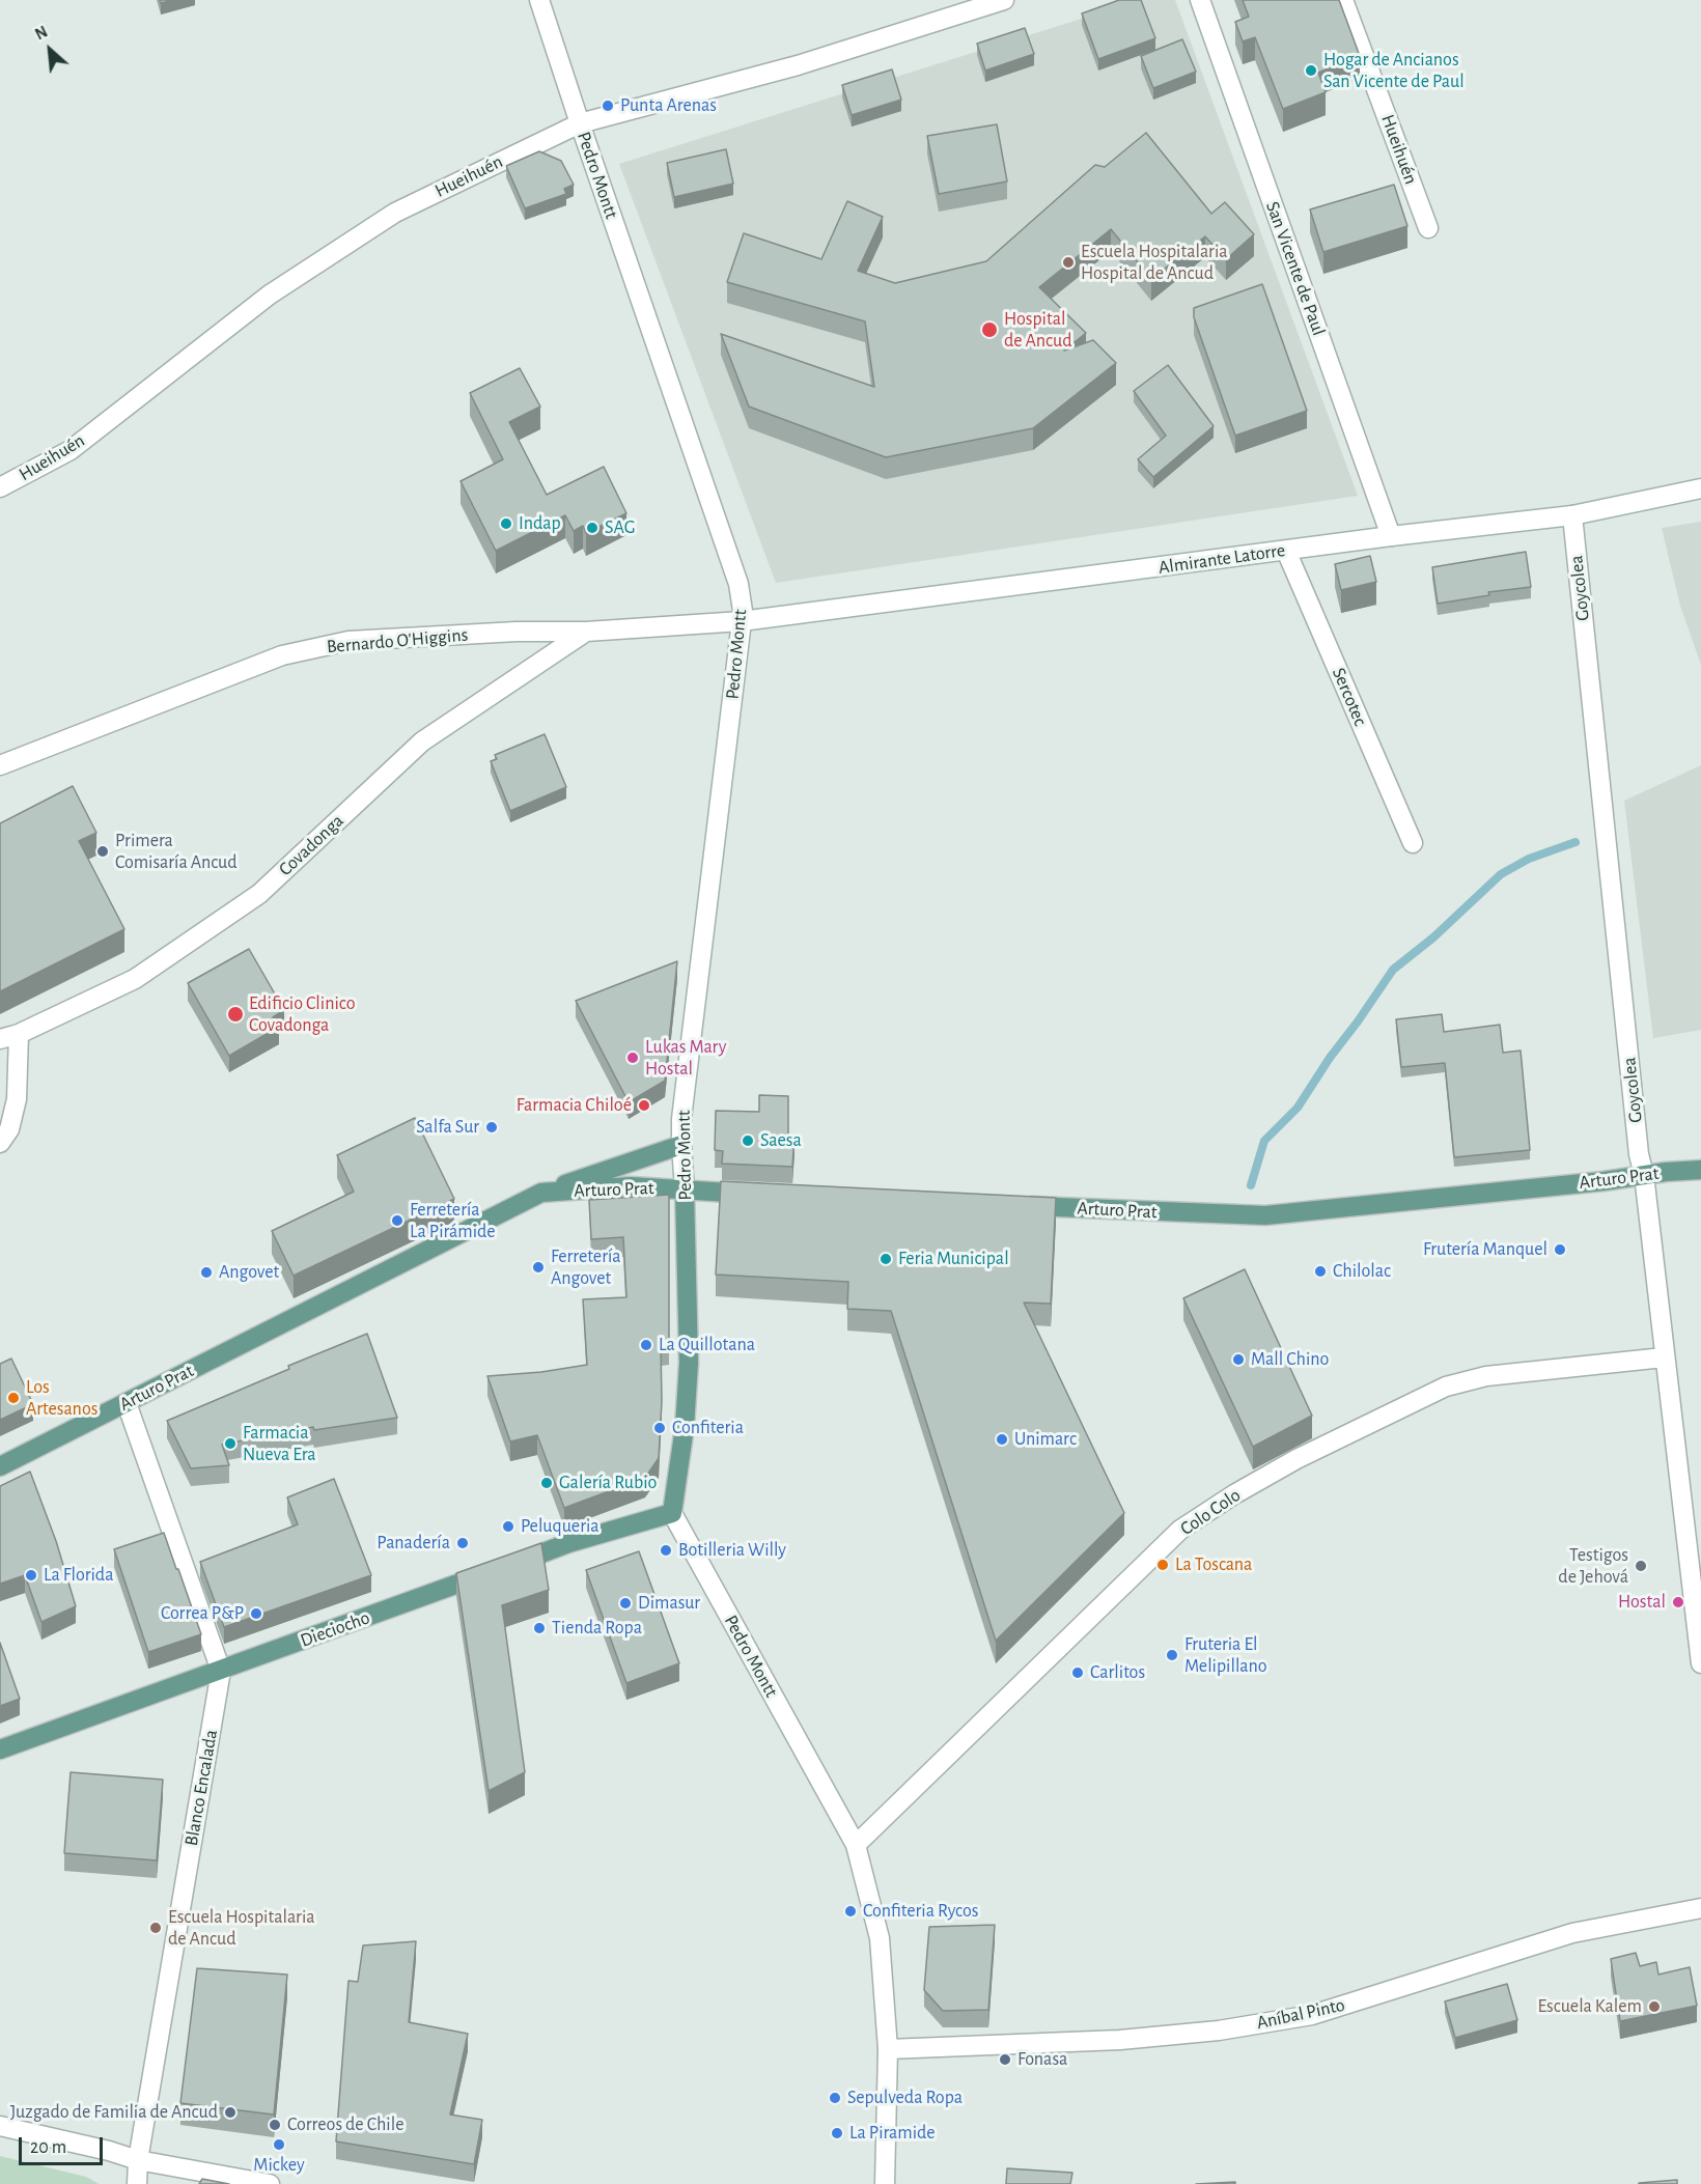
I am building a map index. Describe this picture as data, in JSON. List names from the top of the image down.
{
  "streets": {
    "main road": ["Pedro Montt", "Arturo Prat", "Dieciocho"],
    "street": [
      "Hueihuén",
      "San Vicente de Paul",
      "Almirante Latorre",
      "Goycolea",
      "Bernardo O'Higgins",
      "Sercotec",
      "Covadonga",
      "Colo Colo",
      "Blanco Encalada",
      "Aníbal Pinto"
    ]
  },
  "crossings": [
    ["Hueihuén", "Pedro Montt"],
    ["Pedro Montt", "Almirante Latorre"],
    ["Pedro Montt", "Bernardo O'Higgins"],
    ["Pedro Montt", "Arturo Prat"],
    ["Pedro Montt", "Colo Colo"],
    ["Pedro Montt", "Dieciocho"],
    ["Pedro Montt", "Aníbal Pinto"],
    ["San Vicente de Paul", "Almirante Latorre"],
    ["Almirante Latorre", "Goycolea"],
    ["Almirante Latorre", "Bernardo O'Higgins"],
    ["Almirante Latorre", "Sercotec"],
    ["Goycolea", "Arturo Prat"],
    ["Goycolea", "Colo Colo"],
    ["Bernardo O'Higgins", "Covadonga"],
    ["Arturo Prat", "Blanco Encalada"],
    ["Dieciocho", "Blanco Encalada"]
  ],
  "places": [
    "Hogar de Ancianos San Vicente de Paul",
    "Punta Arenas",
    "Escuela Hospitalaria Hospital de Ancud",
    "Hospital de Ancud",
    "Indap",
    "SAG",
    "Primera Comisaría Ancud",
    "Edificio Clinico Covadonga",
    "Lukas Mary Hostal",
    "Farmacia Chiloé",
    "Salfa Sur",
    "Saesa",
    "Ferretería La Pirámide",
    "Frutería Manquel",
    "Feria Municipal",
    "Ferretería Angovet",
    "Chilolac",
    "Angovet",
    "La Quillotana",
    "Mall Chino",
    "Los Artesanos",
    "Confiteria",
    "Unimarc",
    "Farmacia Nueva Era",
    "Galería Rubio",
    "Peluqueria",
    "Panadería",
    "Botilleria Willy",
    "La Toscana",
    "Testigos de Jehová",
    "La Florida",
    "Hostal",
    "Dimasur",
    "Correa P&P",
    "Tienda Ropa",
    "Fruteria El Melipillano",
    "Carlitos",
    "Confiteria Rycos",
    "Escuela Hospitalaria de Ancud",
    "Escuela Kalem",
    "Fonasa",
    "Sepulveda Ropa",
    "Juzgado de Familia de Ancud",
    "Correos de Chile",
    "La Piramide",
    "Mickey"
  ],
  "scale_bar": "20 m",
  "north": "top left"
}
